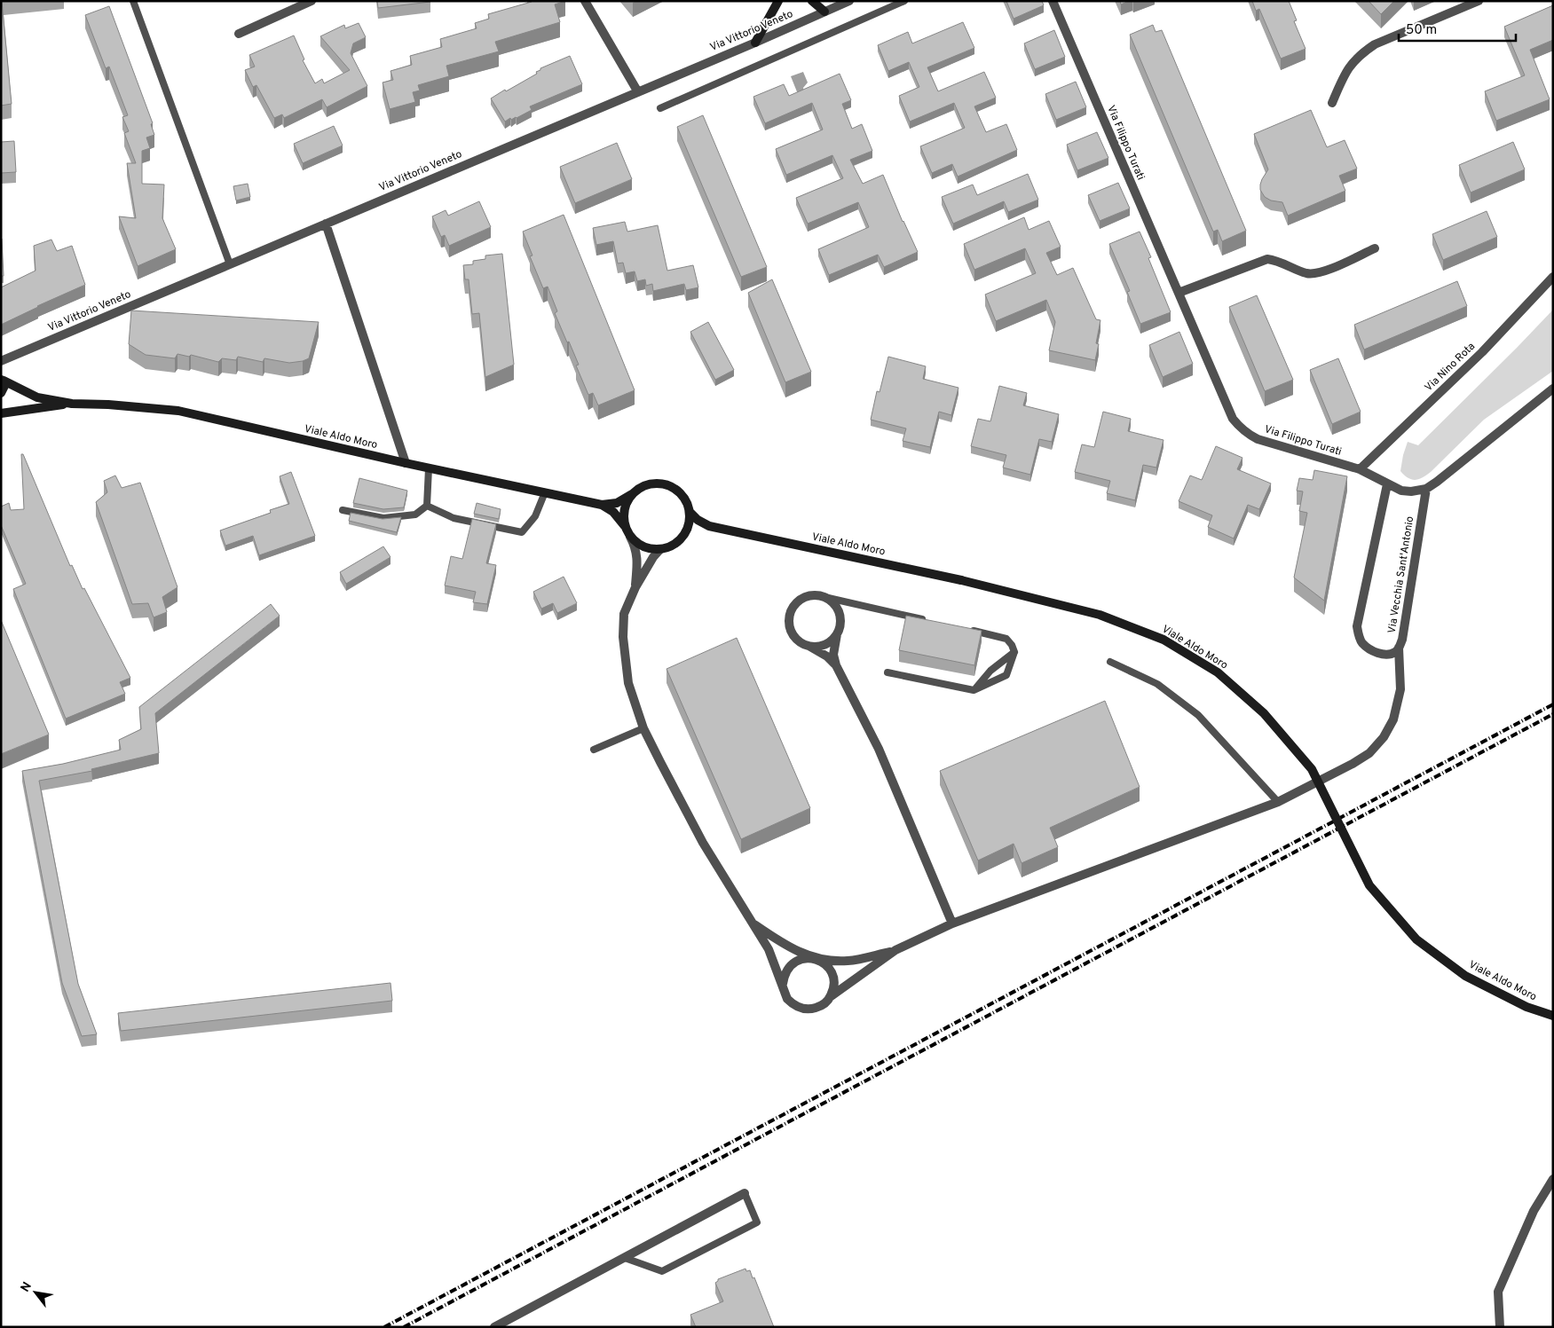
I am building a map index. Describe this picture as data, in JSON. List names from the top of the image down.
{
  "streets": {
    "main road": ["Viale Aldo Moro"],
    "street": [
      "Via Vittorio Veneto",
      "Via Filippo Turati",
      "Via Nino Rota",
      "Via Vecchia Sant'Antonio"
    ]
  },
  "crossings": [
    ["Via Filippo Turati", "Via Nino Rota"],
    ["Via Filippo Turati", "Via Vecchia Sant'Antonio"]
  ],
  "scale_bar": "50 m",
  "north": "top left"
}
